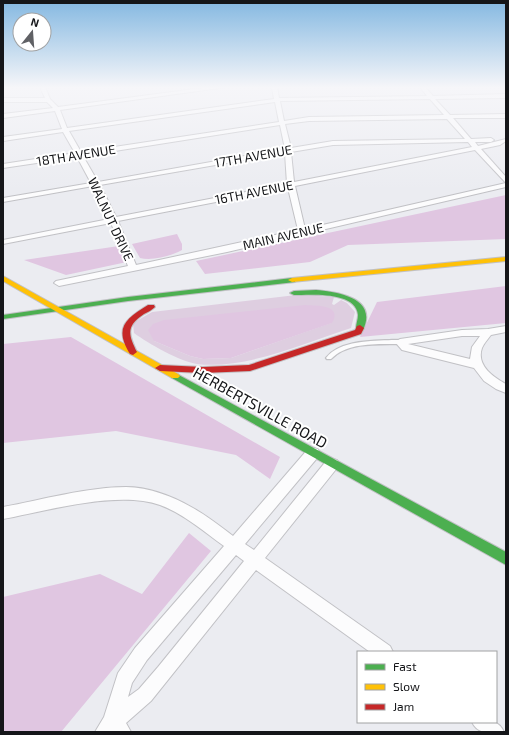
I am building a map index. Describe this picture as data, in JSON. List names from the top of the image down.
{
  "streets": {
    "main road": ["HERBERTSVILLE ROAD"],
    "street": [
      "18TH AVENUE",
      "17TH AVENUE",
      "16TH AVENUE",
      "WALNUT DRIVE",
      "MAIN AVENUE"
    ]
  },
  "crossings": [
    ["18TH AVENUE", "WALNUT DRIVE"],
    ["17TH AVENUE", "16TH AVENUE"],
    ["17TH AVENUE", "WALNUT DRIVE"],
    ["16TH AVENUE", "WALNUT DRIVE"],
    ["WALNUT DRIVE", "MAIN AVENUE"]
  ],
  "legend": ["Fast", "Slow", "Jam"],
  "north": "top"
}
